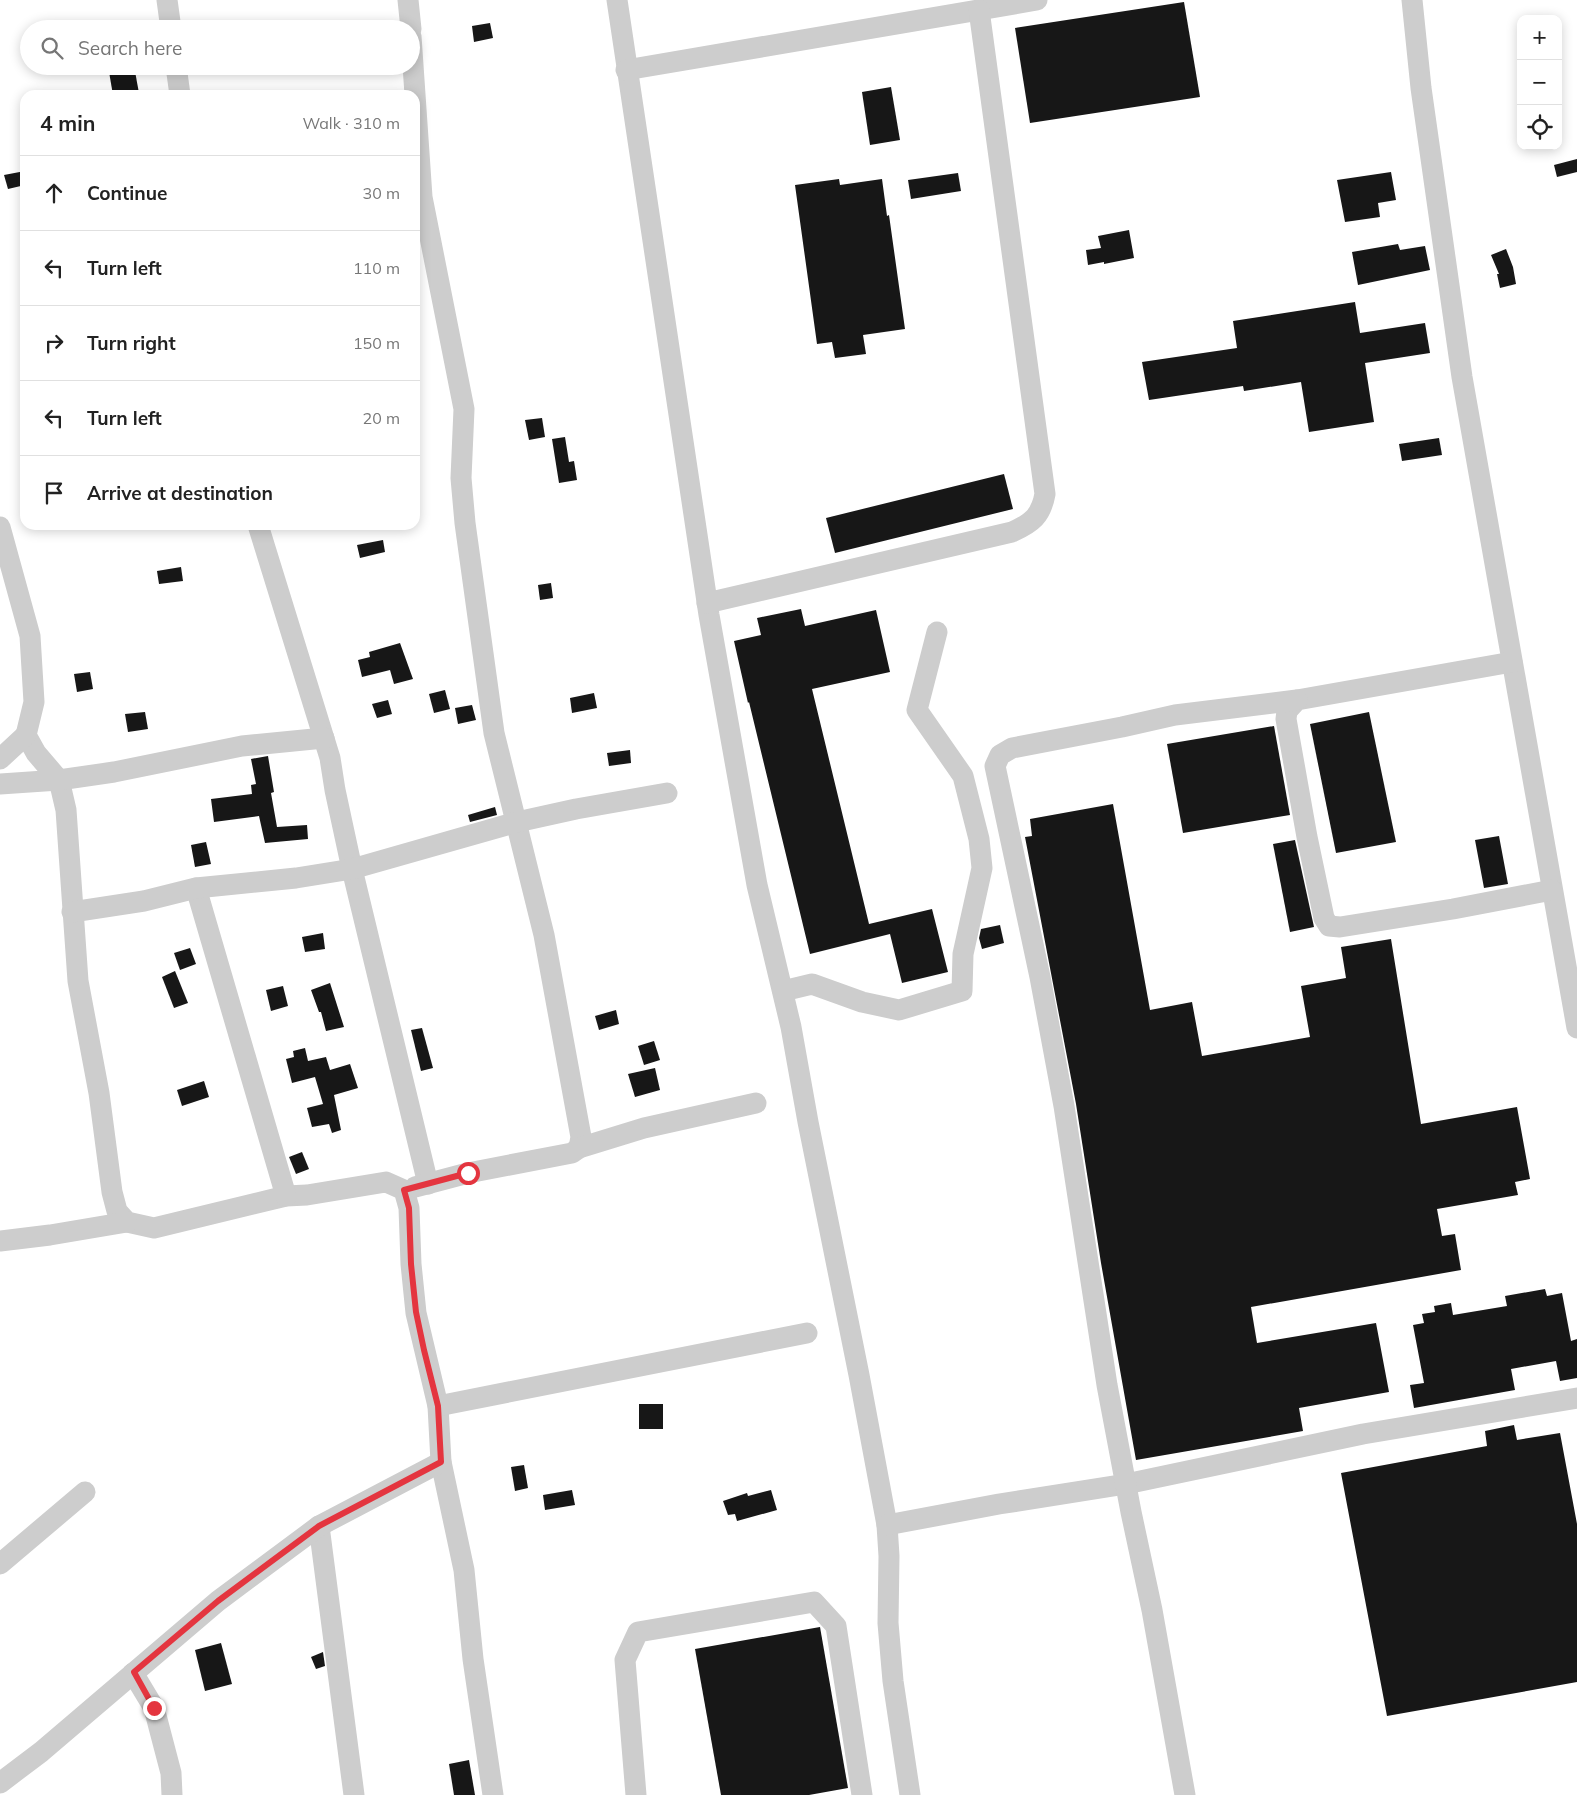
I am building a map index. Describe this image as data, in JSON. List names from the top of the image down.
{
  "page": {
    "map_buttons": ["+", "−"],
    "search": "Search here",
    "heading": ["4 min", "Walk · 310 m"],
    "list": [
      ["Continue", "30 m"],
      ["Turn left", "110 m"],
      ["Turn right", "150 m"],
      ["Turn left", "20 m"],
      "Arrive at destination"
    ]
  }
}
